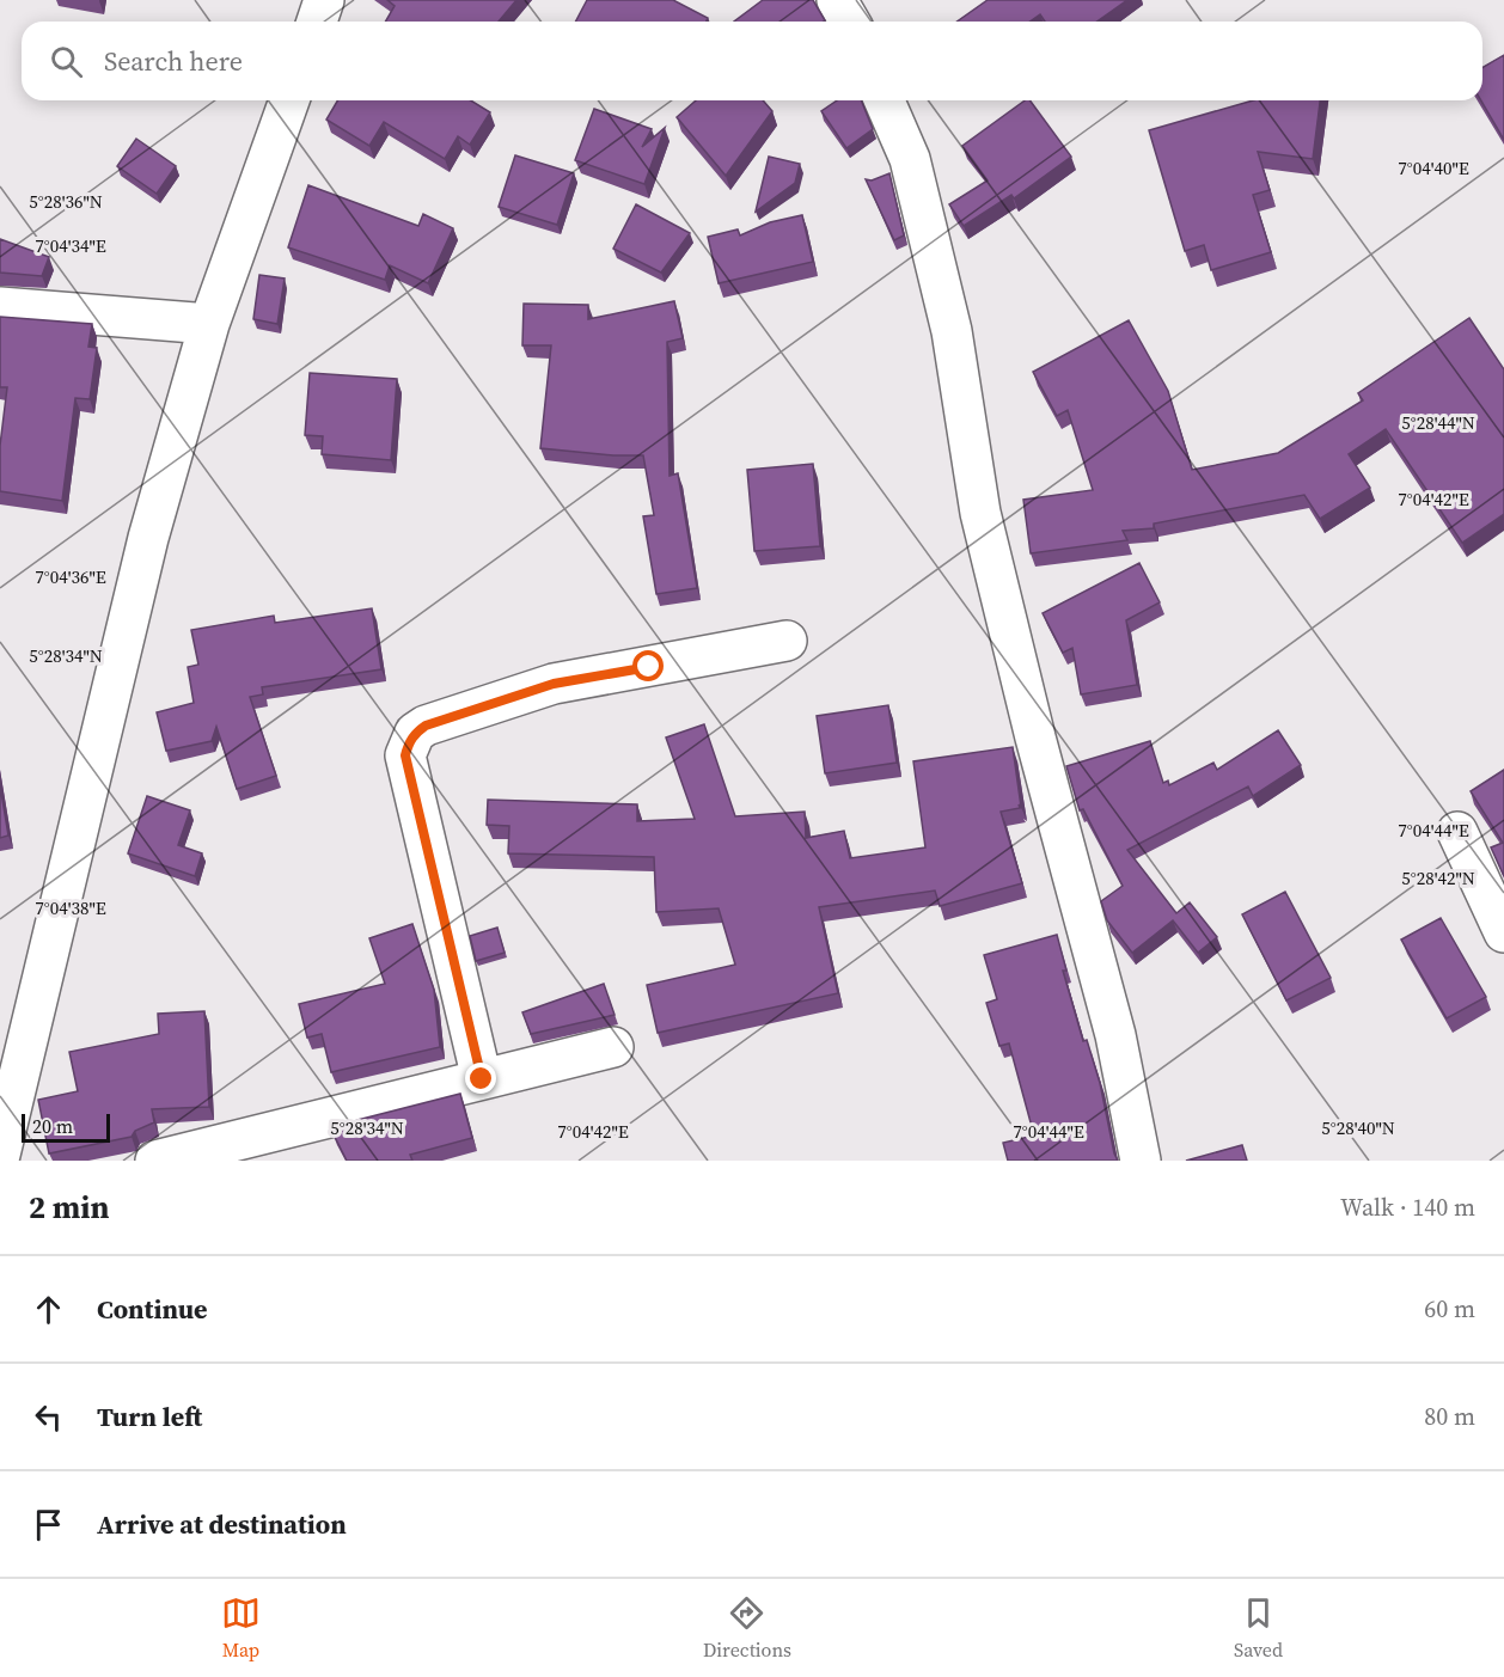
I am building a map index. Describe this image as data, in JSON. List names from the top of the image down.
{
  "scale_bar": "20 m",
  "page": {
    "search": "Search here",
    "scale": "20 m",
    "heading": ["2 min", "Walk · 140 m"],
    "list": [
      ["Continue", "60 m"],
      ["Turn left", "80 m"],
      "Arrive at destination"
    ],
    "nav": ["Map", "Directions", "Saved"]
  },
  "coordinates": [
    "7°04'40\"E",
    "5°28'36\"N",
    "7°04'34\"E",
    "5°28'44\"N",
    "7°04'42\"E",
    "7°04'36\"E",
    "5°28'34\"N",
    "7°04'44\"E",
    "5°28'42\"N",
    "7°04'38\"E",
    "5°28'40\"N"
  ]
}
